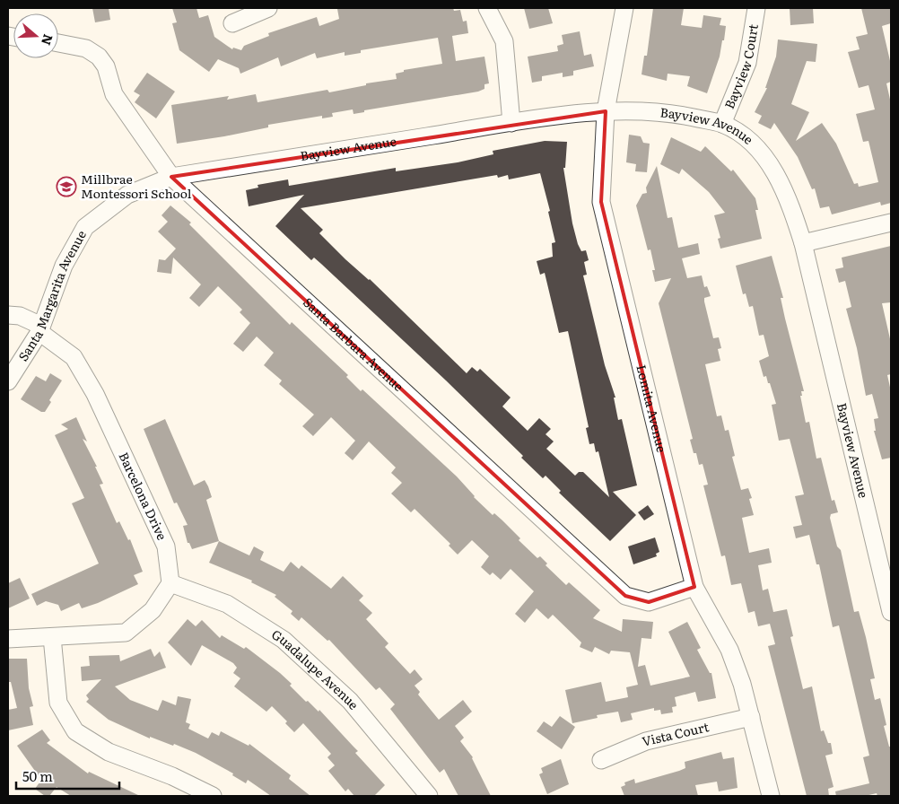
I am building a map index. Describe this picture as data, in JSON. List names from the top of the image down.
{
  "streets": {
    "street": [
      "Bayview Court",
      "Bayview Avenue",
      "Santa Margarita Avenue",
      "Santa Barbara Avenue",
      "Lomita Avenue",
      "Barcelona Drive",
      "Guadalupe Avenue",
      "Vista Court"
    ]
  },
  "crossings": [
    ["Bayview Court", "Bayview Avenue"],
    ["Bayview Avenue", "Santa Margarita Avenue"],
    ["Bayview Avenue", "Santa Barbara Avenue"],
    ["Bayview Avenue", "Lomita Avenue"],
    ["Santa Margarita Avenue", "Santa Barbara Avenue"],
    ["Santa Margarita Avenue", "Barcelona Drive"],
    ["Santa Barbara Avenue", "Lomita Avenue"],
    ["Lomita Avenue", "Vista Court"],
    ["Barcelona Drive", "Guadalupe Avenue"]
  ],
  "places": {
    "school or university": ["Millbrae Montessori School"]
  },
  "scale_bar": "50 m",
  "north": "right"
}
